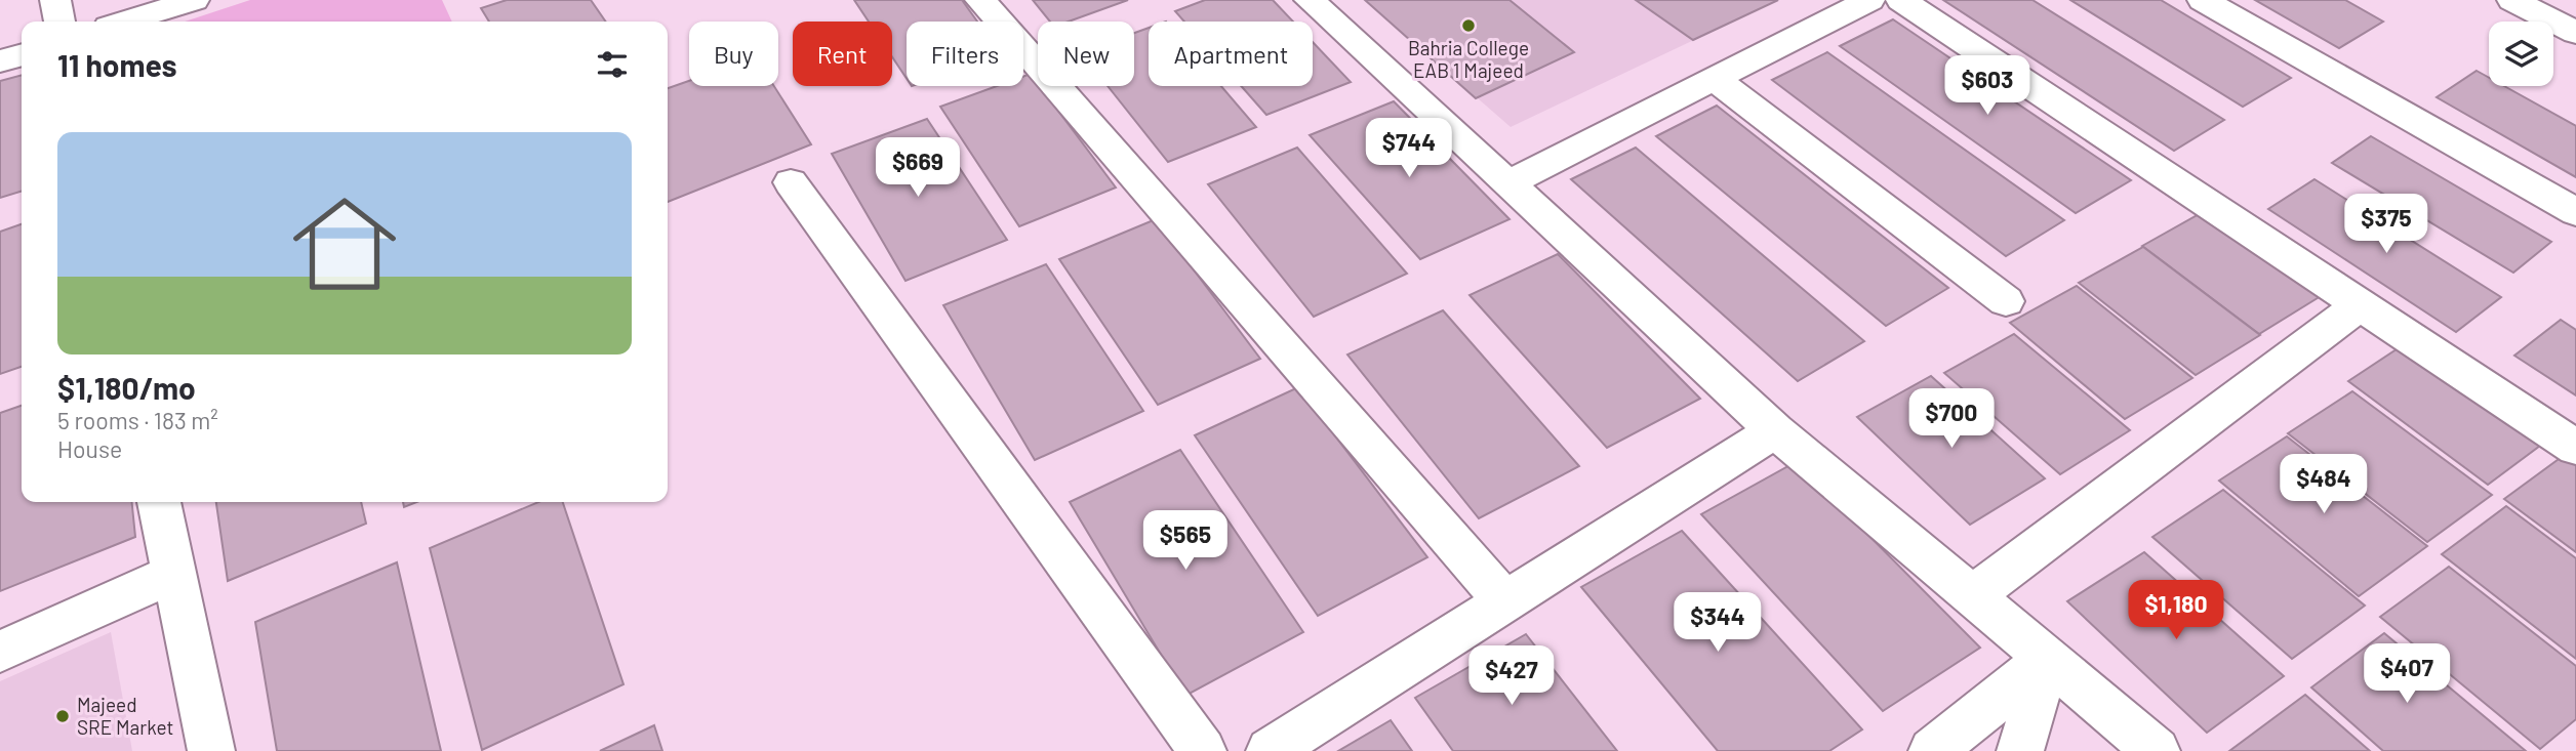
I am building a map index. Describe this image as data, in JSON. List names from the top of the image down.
{
  "places": ["Bahria College EAB 1 Majeed", "Majeed SRE Market"],
  "page": {
    "chip": [
      "Buy",
      "Rent",
      "Filters",
      "New",
      "Apartment"
    ],
    "heading": "11 homes",
    "price": [
      "$603",
      "$744",
      "$669",
      "$375",
      "$700",
      "$484",
      "$565",
      "$1,180",
      "$344",
      "$407",
      "$427"
    ],
    "list": [
      {
        "name": "$1,180/mo",
        "note": "5 rooms · 183 m² · House"
      }
    ]
  }
}
